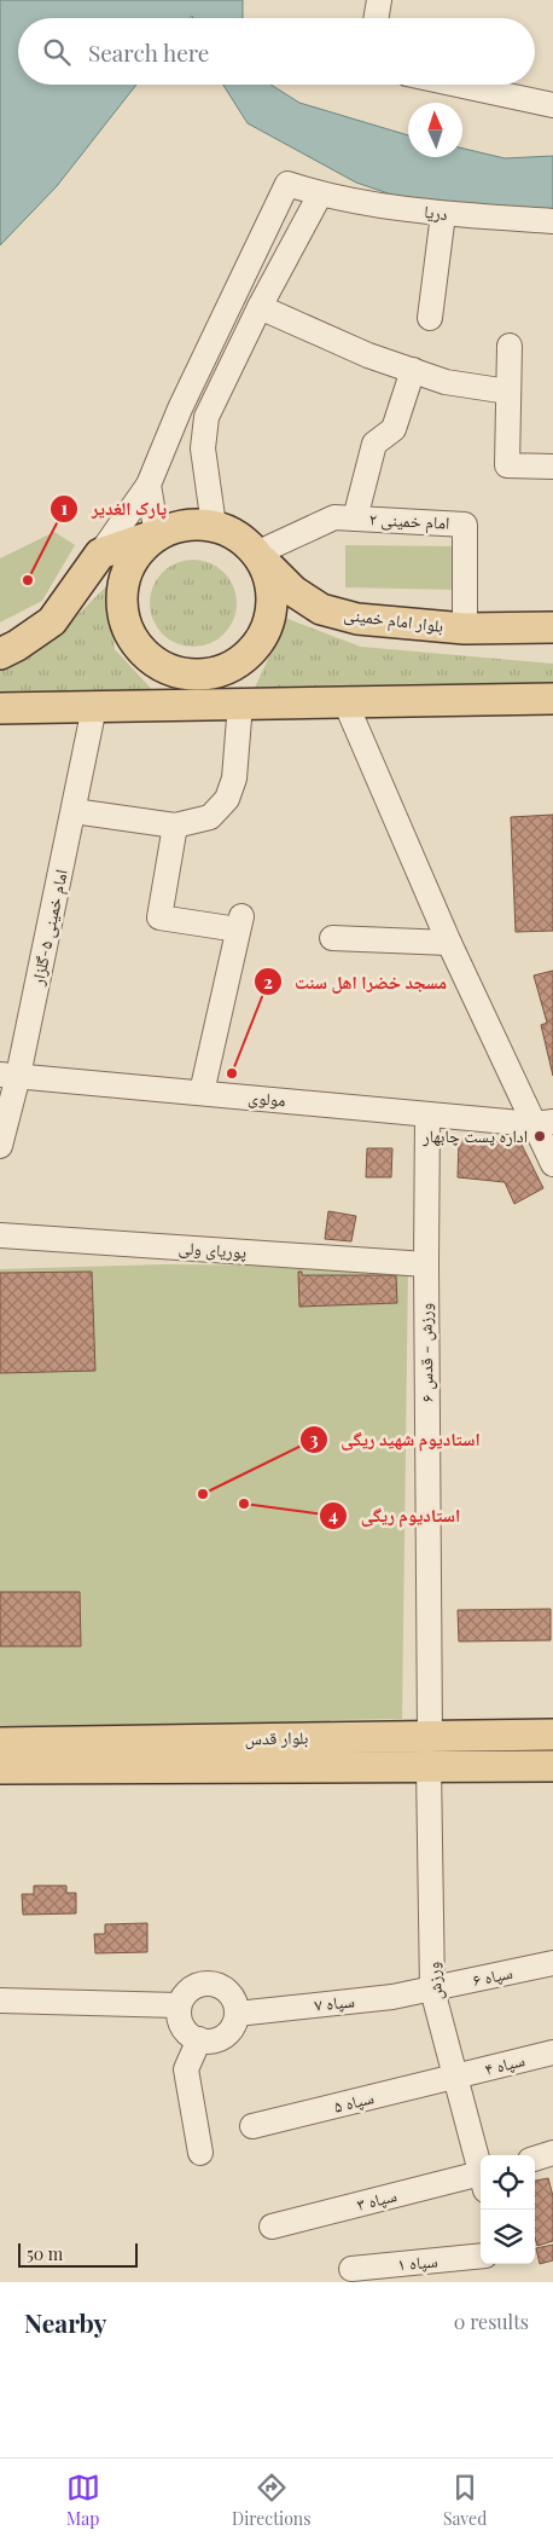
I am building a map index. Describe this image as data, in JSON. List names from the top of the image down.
{
  "streets": {
    "main road": ["بلوار امام خمینی", "بلوار قدس"],
    "street": [
      "دریا",
      "امام خمینی ۲",
      "امام خمینی ۵-گلزار",
      "مولوی",
      "پوریای ولی",
      "ورزش - قدس ۶",
      "سپاه ۶",
      "ورزش",
      "سپاه ۷",
      "سپاه ۴",
      "سپاه ۵",
      "سپاه ۳",
      "سپاه ۱"
    ]
  },
  "crossings": [
    ["امام خمینی ۲", "بلوار امام خمینی"],
    ["امام خمینی ۵-گلزار", "مولوی"],
    ["مولوی", "ورزش - قدس ۶"],
    ["پوریای ولی", "ورزش - قدس ۶"],
    ["ورزش - قدس ۶", "بلوار قدس"],
    ["بلوار قدس", "ورزش"],
    ["سپاه ۶", "ورزش"],
    ["سپاه ۶", "سپاه ۷"],
    ["ورزش", "سپاه ۷"],
    ["ورزش", "سپاه ۴"],
    ["ورزش", "سپاه ۵"],
    ["سپاه ۴", "سپاه ۵"]
  ],
  "places": [
    "پارک الغدیر",
    "مسجد خضرا اهل سنت",
    "اداره پست چابهار",
    "استادیوم شهید ریگی",
    "استادیوم ریگی"
  ],
  "scale_bar": "50 m",
  "north": "top",
  "page": {
    "search": "Search here",
    "scale": "50 m",
    "heading": ["Nearby", "0 results"],
    "nav": ["Map", "Directions", "Saved"]
  }
}
